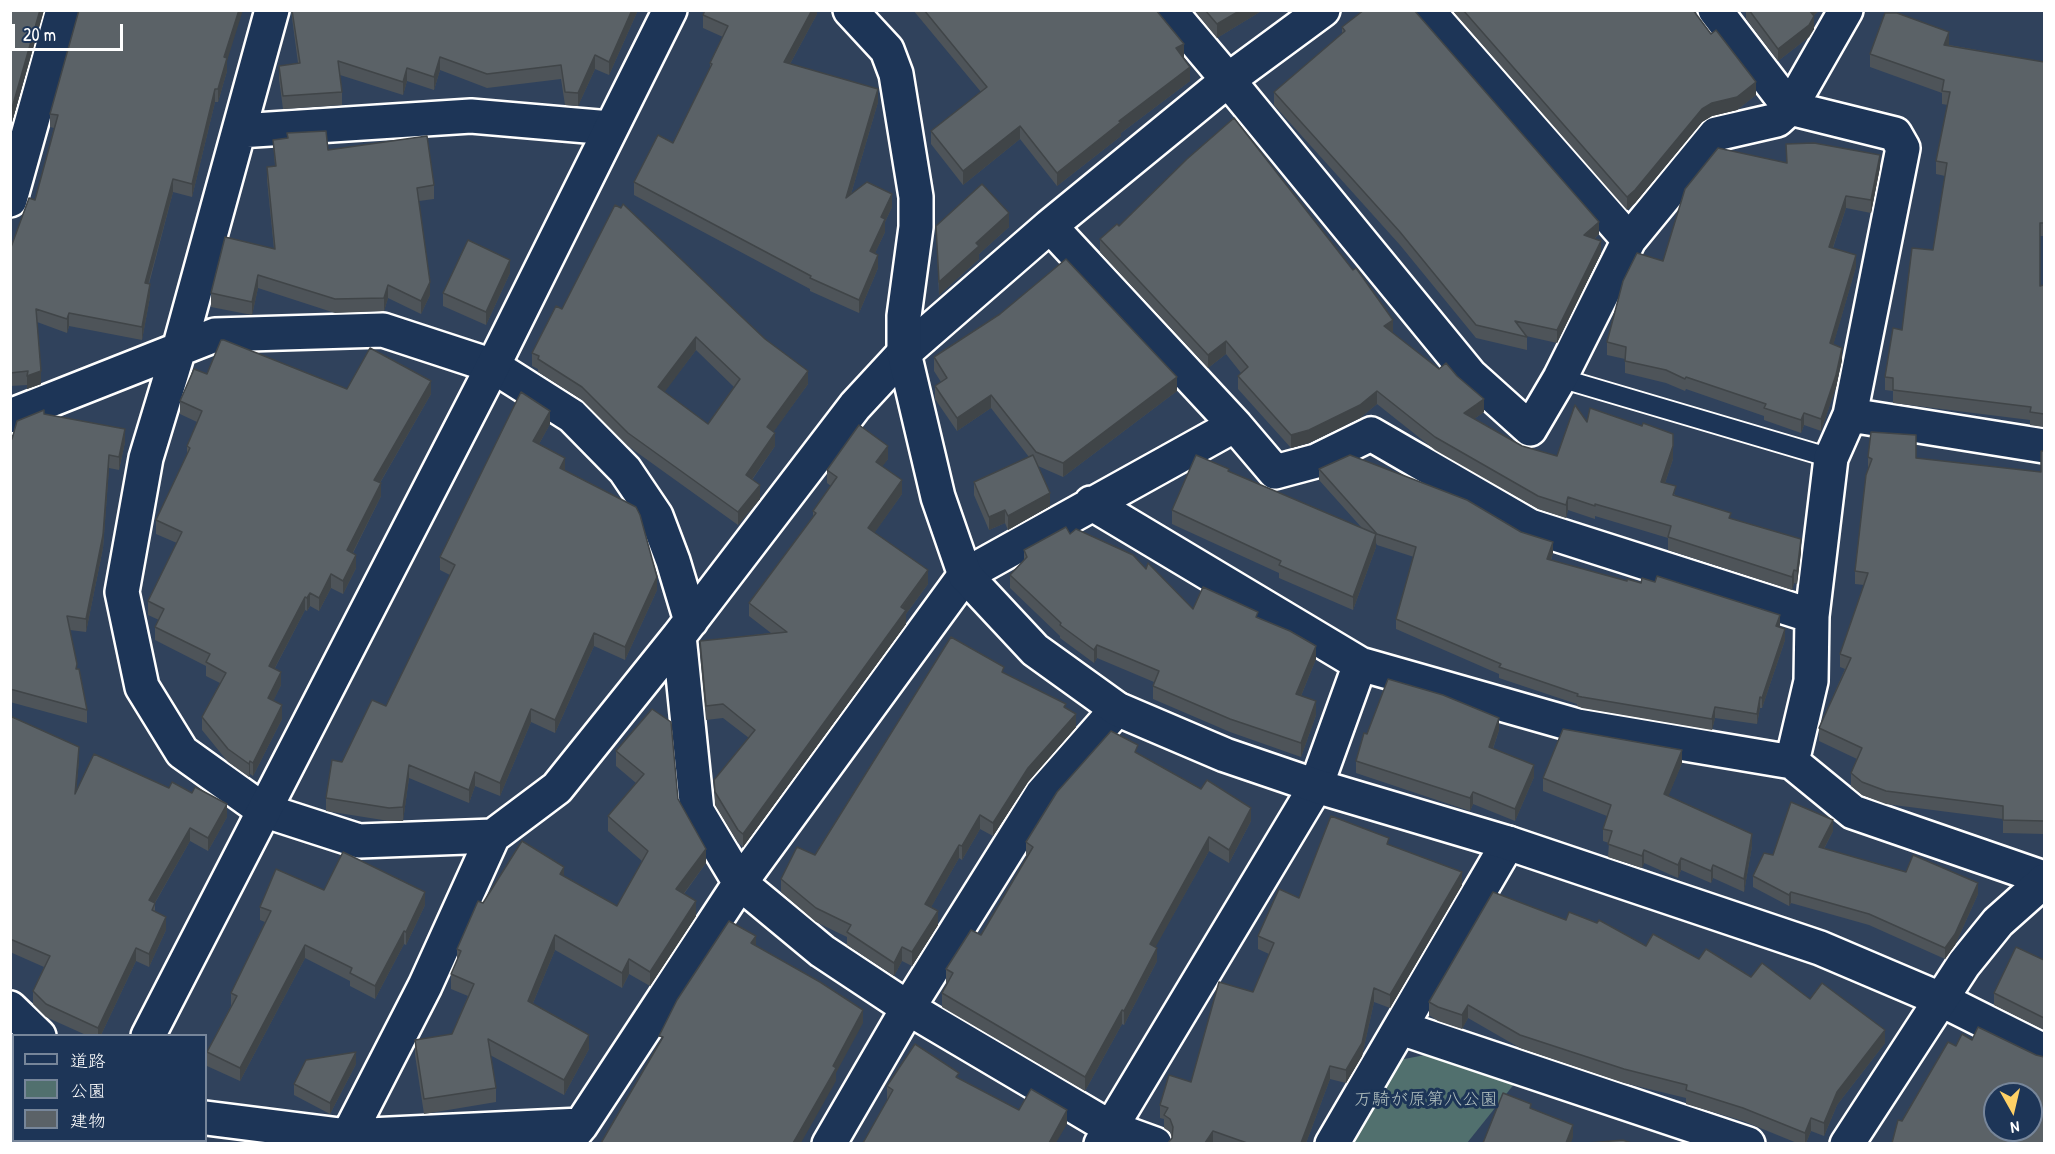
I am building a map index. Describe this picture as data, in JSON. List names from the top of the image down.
{
  "parks": ["万騎が原第八公園"],
  "legend": ["道路", "公園", "建物"],
  "scale_bar": "20 m",
  "north": "bottom"
}
